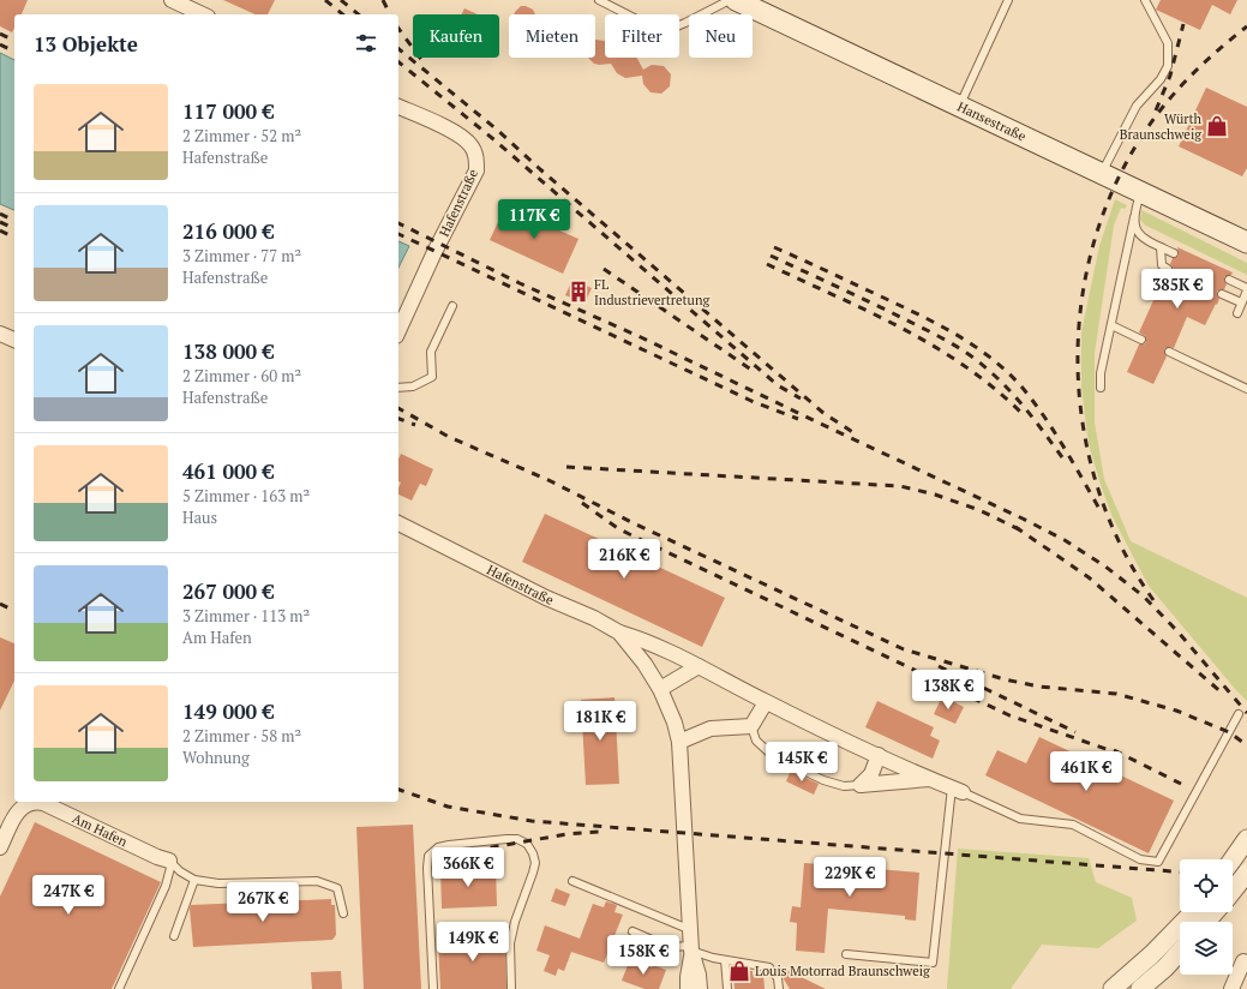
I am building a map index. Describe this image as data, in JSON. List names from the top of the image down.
{
  "streets": {
    "main road": ["Hansestraße"],
    "street": ["Hafenstraße", "Am Hafen"]
  },
  "places": {
    "shop": ["Würth Braunschweig", "Louis Motorrad Braunschweig"],
    "building": ["FL Industrievertretung"]
  },
  "page": {
    "chip": [
      "Kaufen",
      "Mieten",
      "Filter",
      "Neu"
    ],
    "heading": "13 Objekte",
    "list": [
      {
        "name": "117 000 €",
        "note": "2 Zimmer · 52 m² · Hafenstraße"
      },
      {
        "name": "216 000 €",
        "note": "3 Zimmer · 77 m² · Hafenstraße"
      },
      {
        "name": "138 000 €",
        "note": "2 Zimmer · 60 m² · Hafenstraße"
      },
      {
        "name": "461 000 €",
        "note": "5 Zimmer · 163 m² · Haus"
      },
      {
        "name": "267 000 €",
        "note": "3 Zimmer · 113 m² · Am Hafen"
      },
      {
        "name": "149 000 €",
        "note": "2 Zimmer · 58 m² · Wohnung"
      }
    ],
    "price": [
      "117K €",
      "385K €",
      "216K €",
      "138K €",
      "181K €",
      "145K €",
      "461K €",
      "366K €",
      "229K €",
      "247K €",
      "267K €",
      "149K €",
      "158K €"
    ]
  }
}
